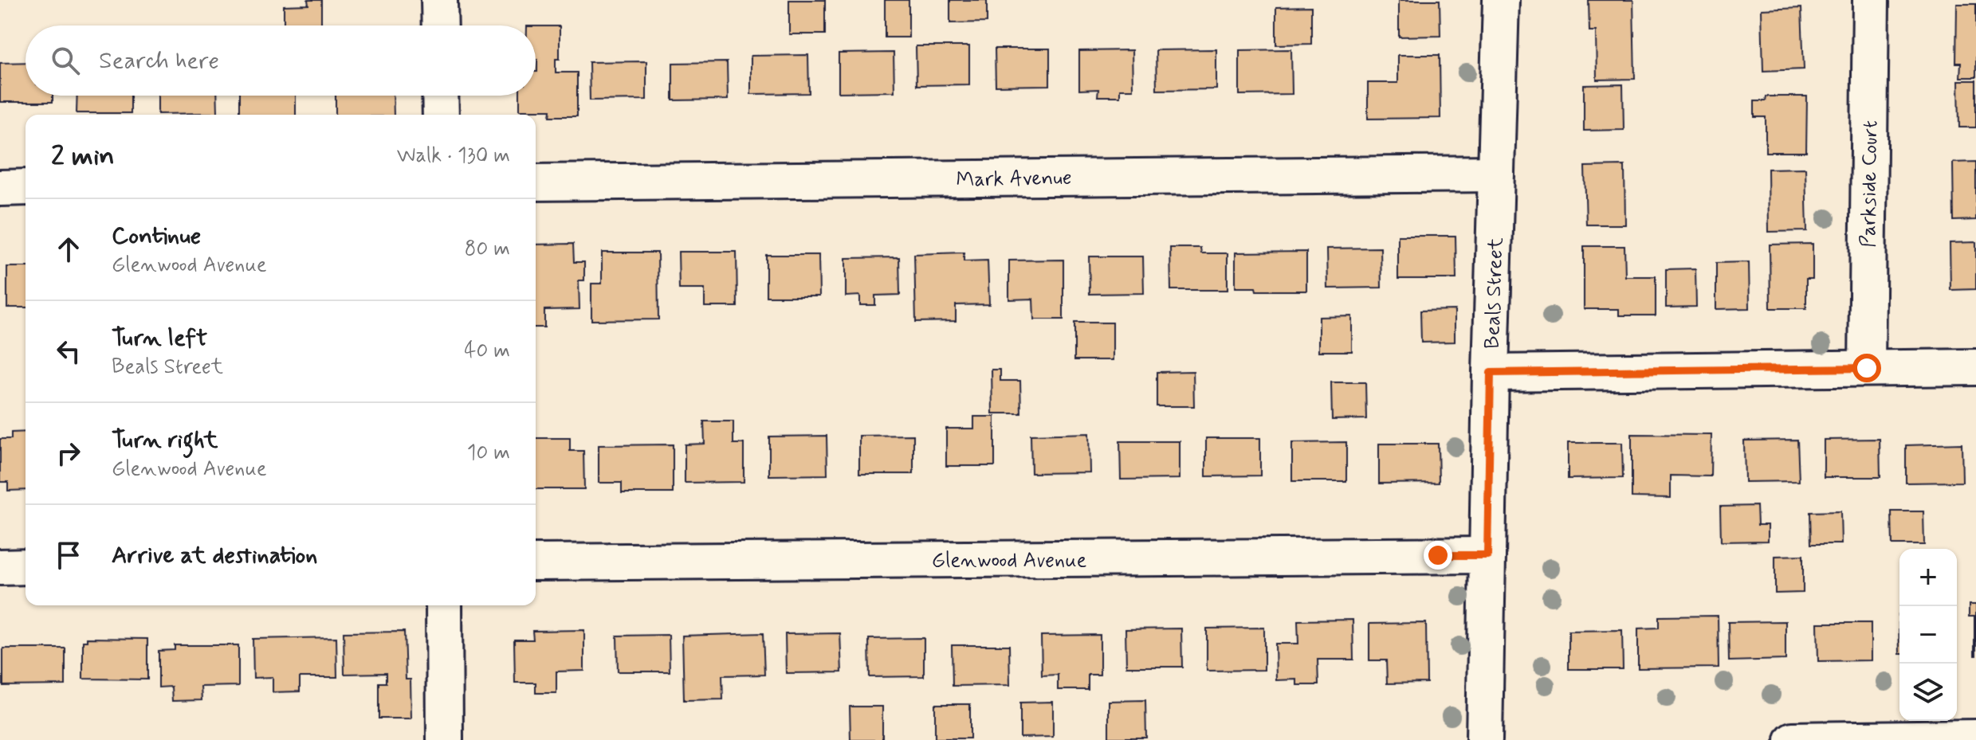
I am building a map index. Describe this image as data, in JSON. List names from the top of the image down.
{
  "streets": {
    "street": [
      "Mark Avenue",
      "Parkside Court",
      "Beals Street",
      "Glenwood Avenue"
    ]
  },
  "crossings": [
    ["Mark Avenue", "Beals Street"],
    ["Beals Street", "Glenwood Avenue"]
  ],
  "page": {
    "search": "Search here",
    "heading": ["2 min", "Walk · 130 m"],
    "list": [
      ["Continue", "Glenwood Avenue", "80 m"],
      ["Turn left", "Beals Street", "40 m"],
      ["Turn right", "Glenwood Avenue", "10 m"],
      "Arrive at destination"
    ],
    "map_buttons": ["+", "−"]
  }
}
